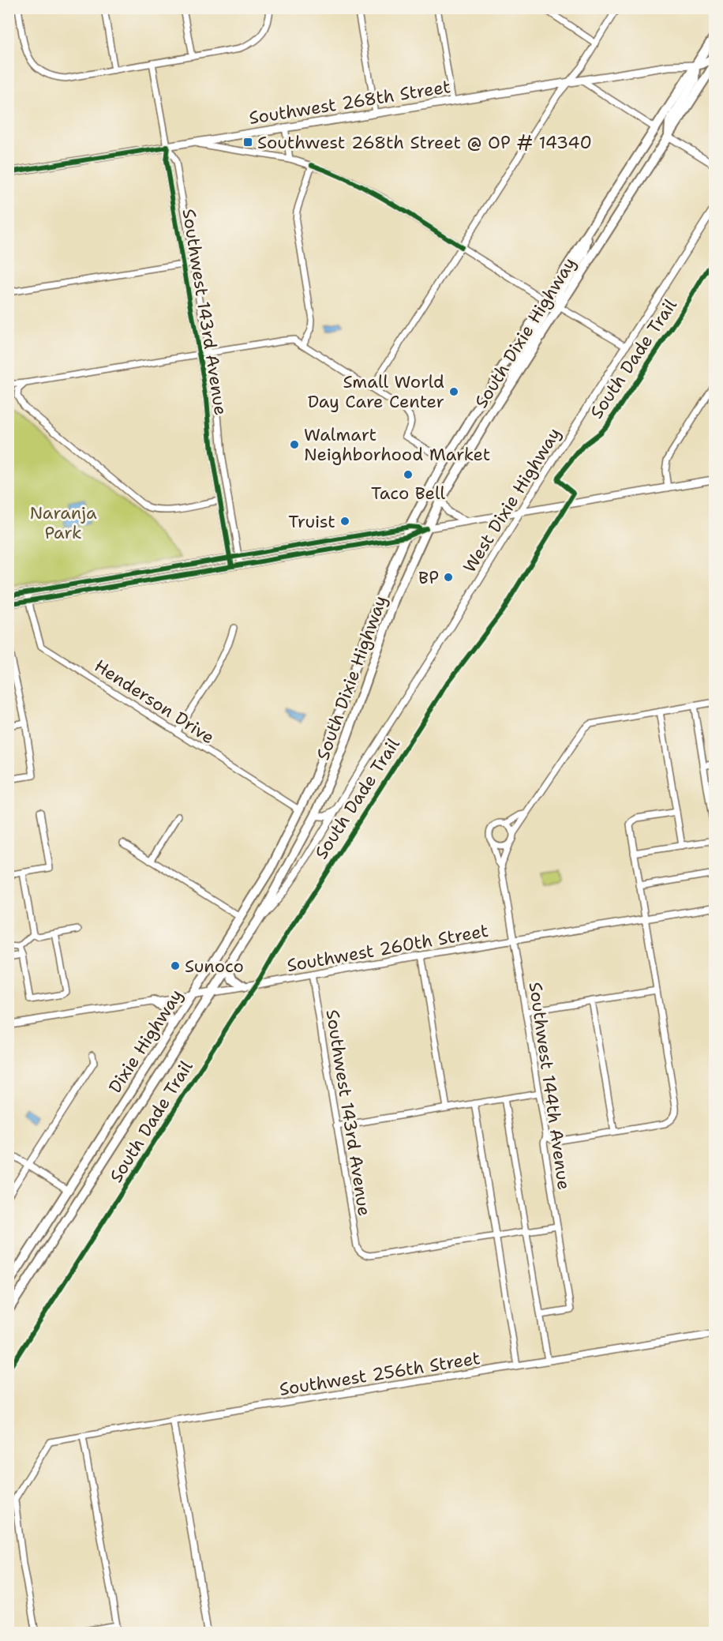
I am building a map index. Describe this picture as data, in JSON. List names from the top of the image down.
{
  "streets": {
    "highway": ["South Dixie Highway", "Dixie Highway"],
    "main road": ["Southwest 268th Street"],
    "street": [
      "Southwest 143rd Avenue",
      "West Dixie Highway",
      "Henderson Drive",
      "Southwest 260th Street",
      "Southwest 144th Avenue",
      "Southwest 256th Street"
    ],
    "cycle path": ["South Dade Trail"]
  },
  "crossings": [
    ["Southwest 268th Street", "Southwest 143rd Avenue"],
    ["Southwest 268th Street", "South Dixie Highway"],
    ["Southwest 143rd Avenue", "Southwest 260th Street"],
    ["South Dixie Highway", "West Dixie Highway"],
    ["South Dixie Highway", "Henderson Drive"],
    ["South Dixie Highway", "Dixie Highway"],
    ["West Dixie Highway", "Dixie Highway"],
    ["Henderson Drive", "Dixie Highway"],
    ["Southwest 260th Street", "Dixie Highway"],
    ["Southwest 260th Street", "Southwest 144th Avenue"]
  ],
  "parks": ["Naranja Park"],
  "places": {
    "transit": ["Southwest 268th Street @ OP # 14340"],
    "other": [
      "Small World Day Care Center",
      "Walmart Neighborhood Market",
      "Taco Bell",
      "Truist",
      "BP",
      "Sunoco"
    ]
  }
}
